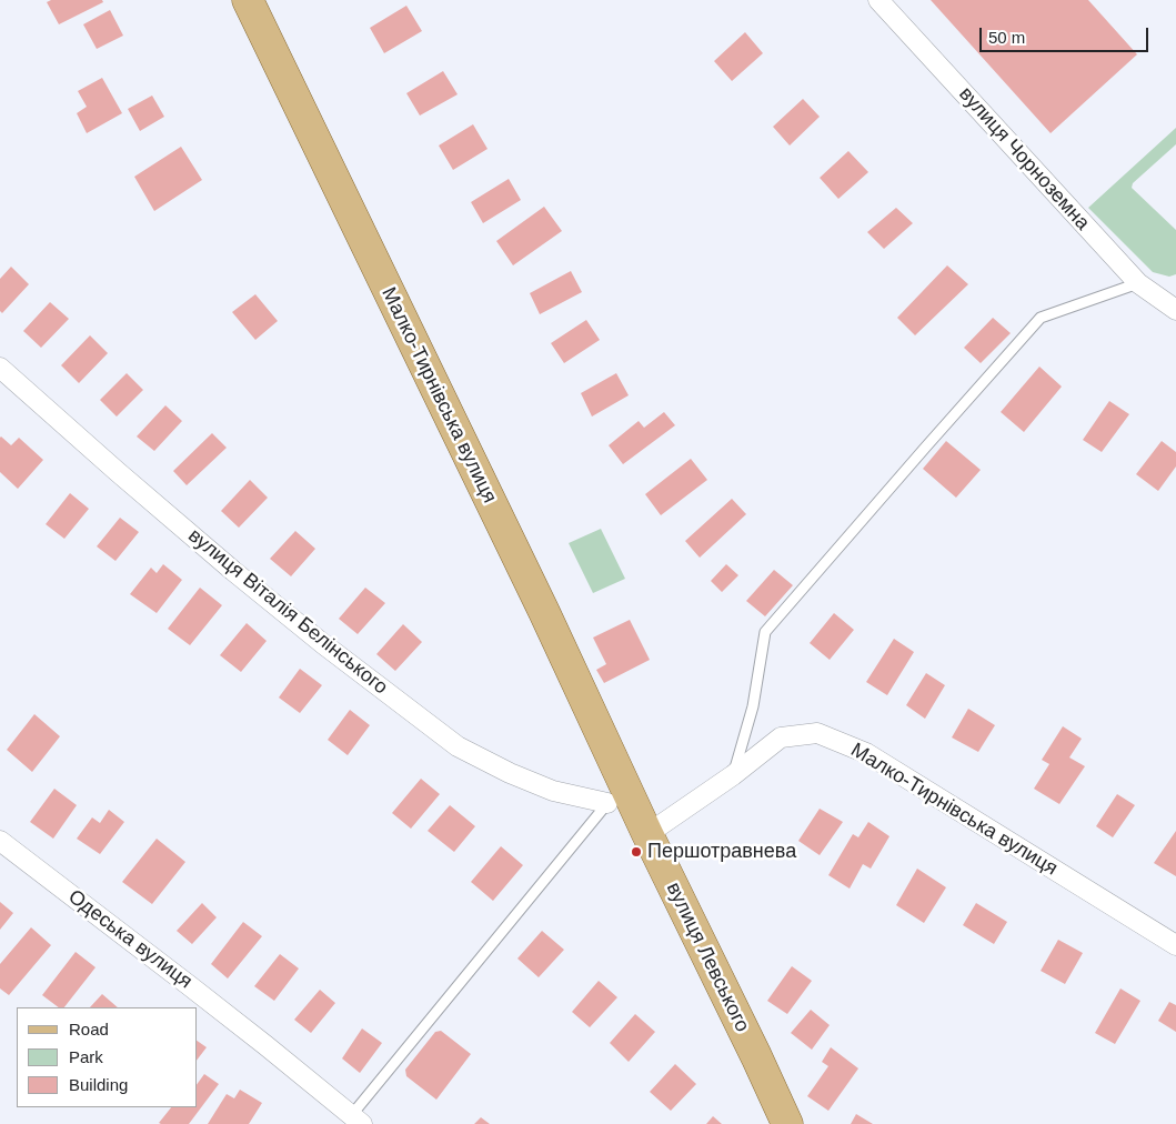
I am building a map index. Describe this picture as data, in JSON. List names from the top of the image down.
{
  "streets": {
    "main road": ["Малко-Тирнівська вулиця", "вулиця Левського"],
    "street": ["вулиця Чорноземна", "вулиця Віталія Белінського", "Одеська вулиця"]
  },
  "crossings": [
    ["Малко-Тирнівська вулиця", "вулиця Віталія Белінського"],
    ["Малко-Тирнівська вулиця", "вулиця Левського"],
    ["вулиця Віталія Белінського", "вулиця Левського"]
  ],
  "places": ["Першотравнева"],
  "legend": ["Road", "Park", "Building"],
  "scale_bar": "50 m"
}
